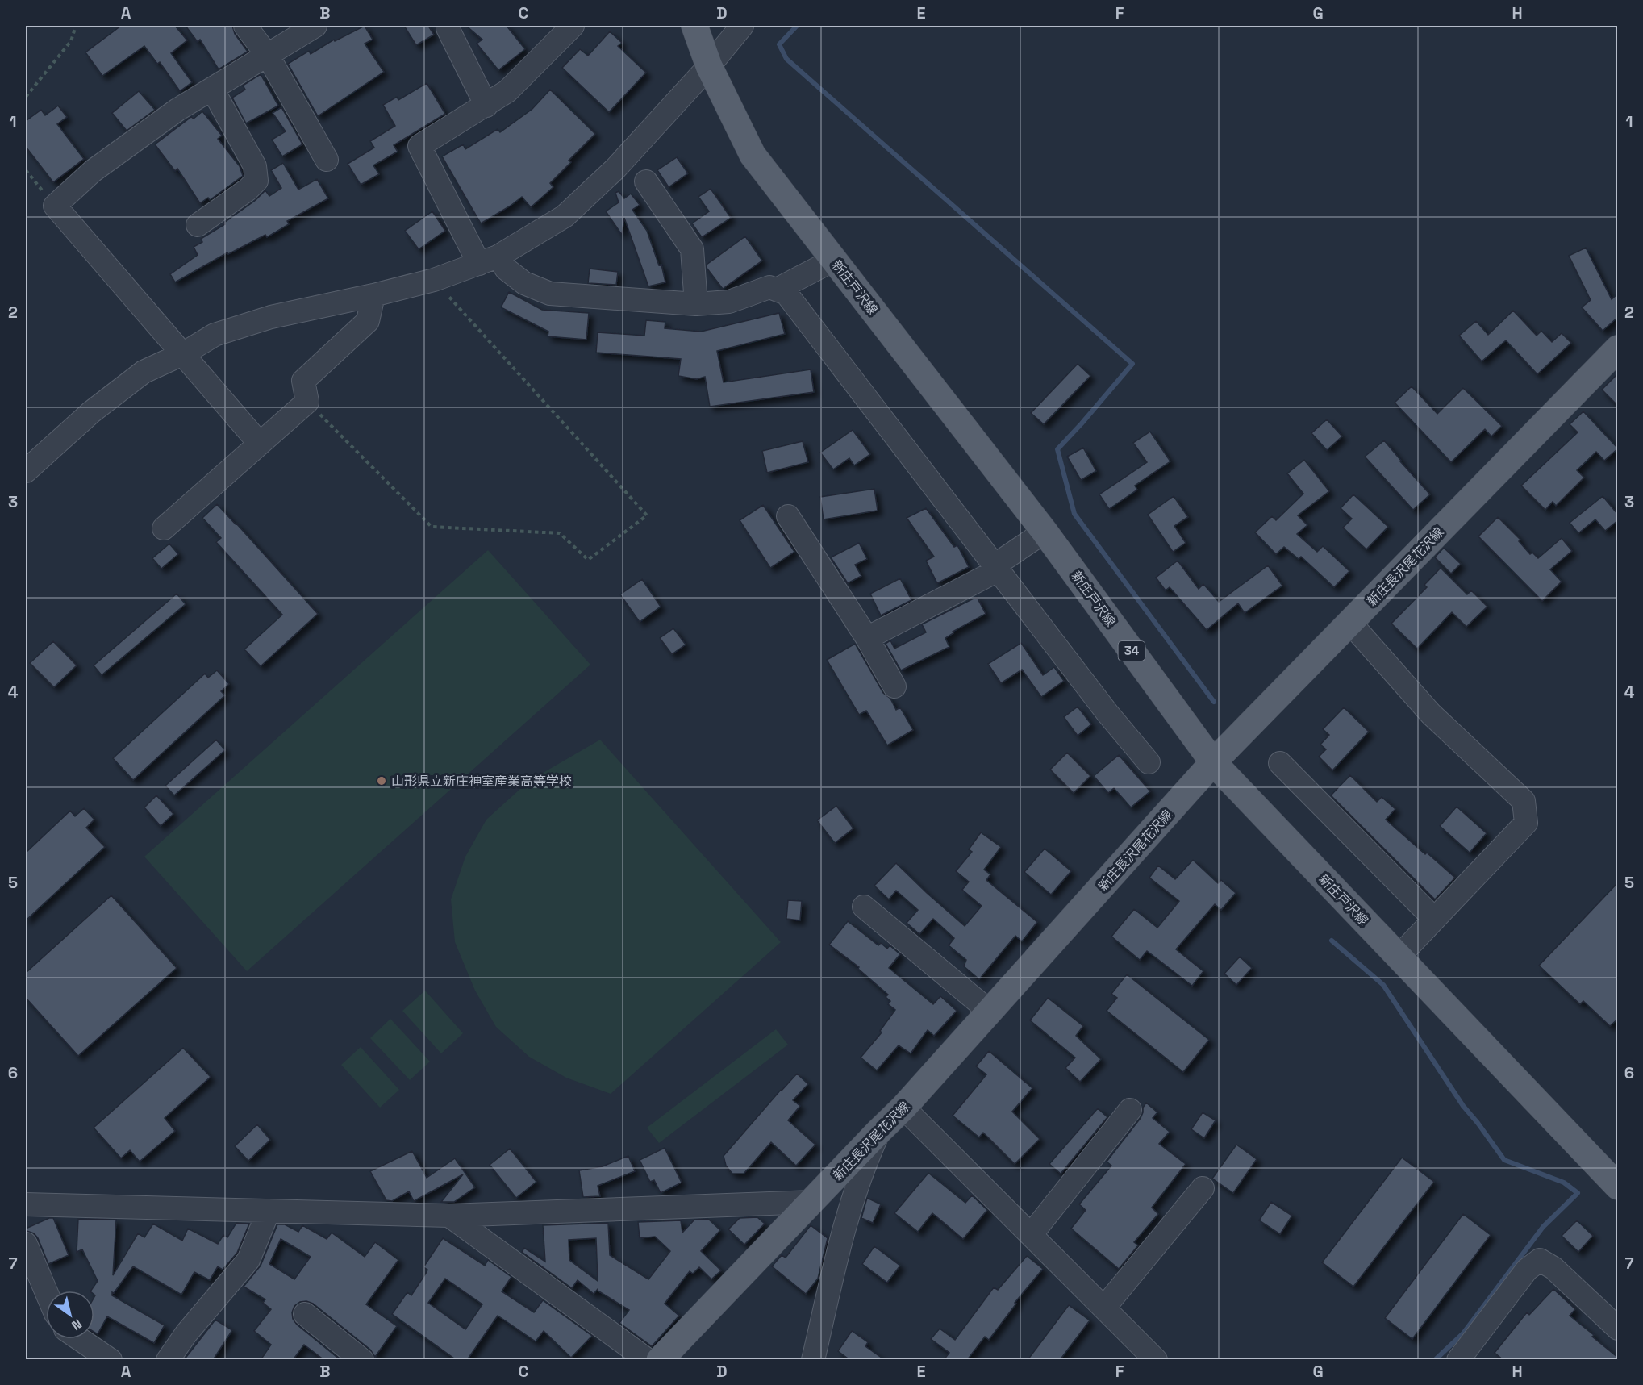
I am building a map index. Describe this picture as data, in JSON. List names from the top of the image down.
{
  "streets": {
    "main road": ["新庄戸沢線", "新庄長沢尾花沢線", "34"]
  },
  "crossings": [
    ["新庄戸沢線", "新庄長沢尾花沢線"]
  ],
  "places": ["山形県立新庄神室産業高等学校"],
  "north": "bottom right",
  "grid": {
    "columns": [
      "A",
      "B",
      "C",
      "D",
      "E",
      "F",
      "G",
      "H"
    ],
    "rows": [
      "1",
      "2",
      "3",
      "4",
      "5",
      "6",
      "7"
    ]
  }
}
